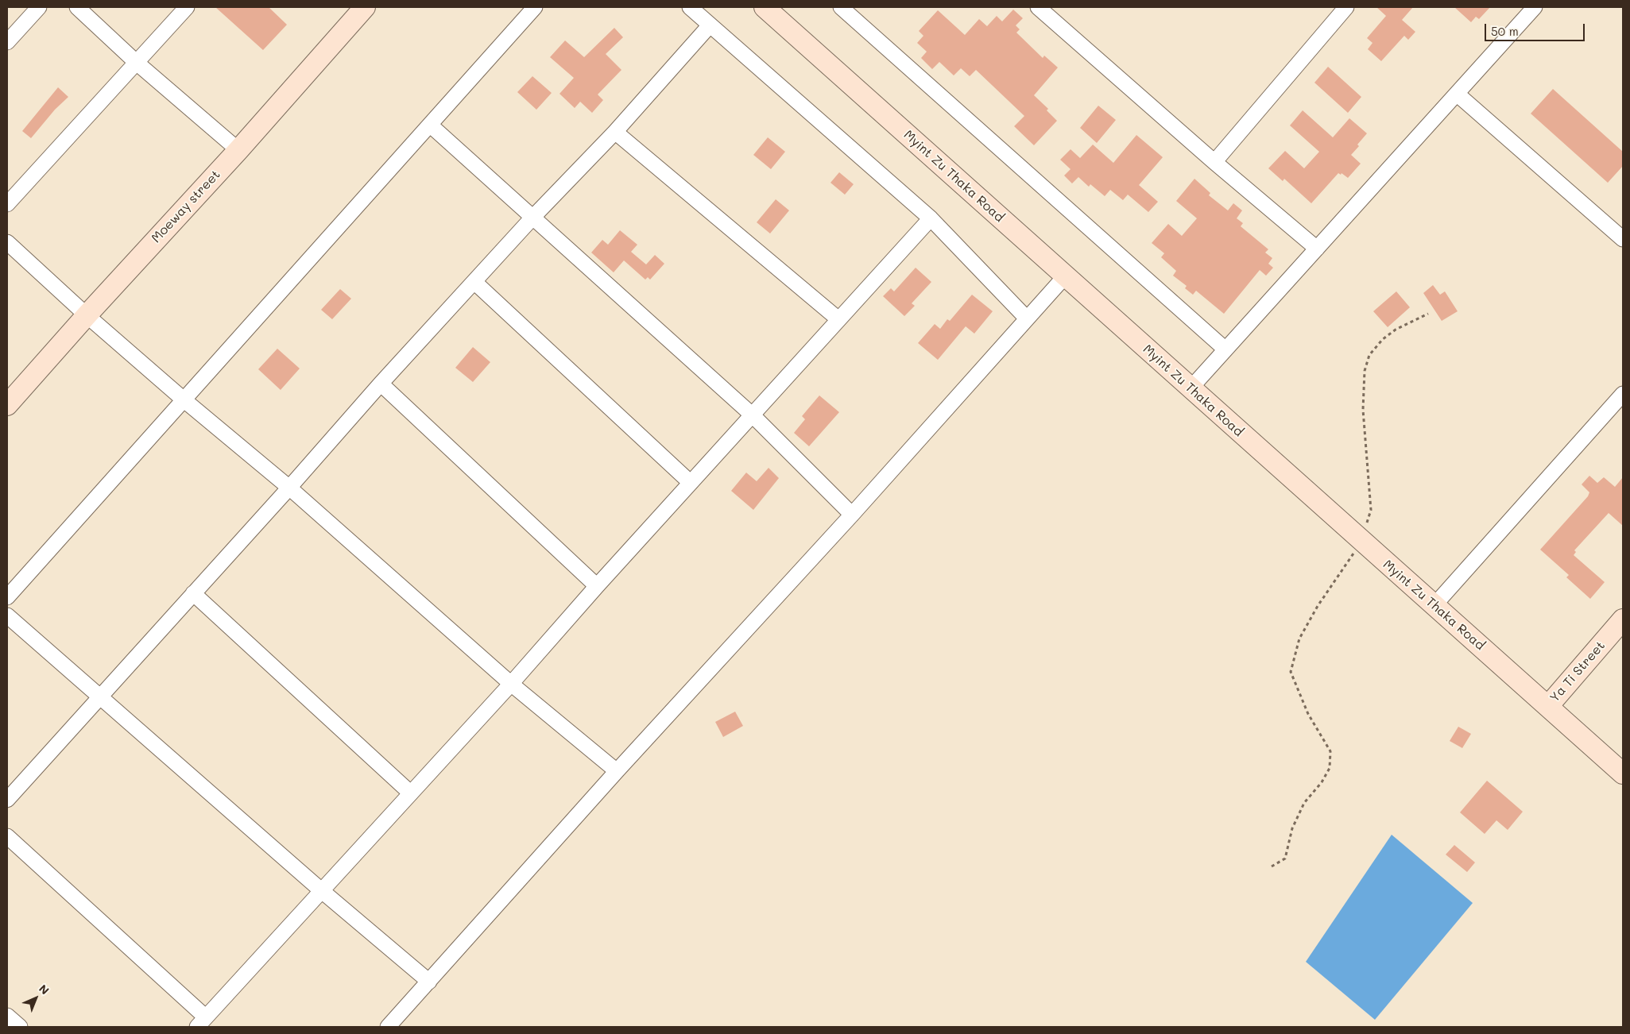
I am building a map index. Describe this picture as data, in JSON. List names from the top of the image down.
{
  "streets": {
    "street": ["Myint Zu Thaka Road", "Moeway street", "Ya Ti Street"]
  },
  "crossings": [
    ["Myint Zu Thaka Road", "Ya Ti Street"]
  ],
  "scale_bar": "50 m",
  "north": "top right"
}
